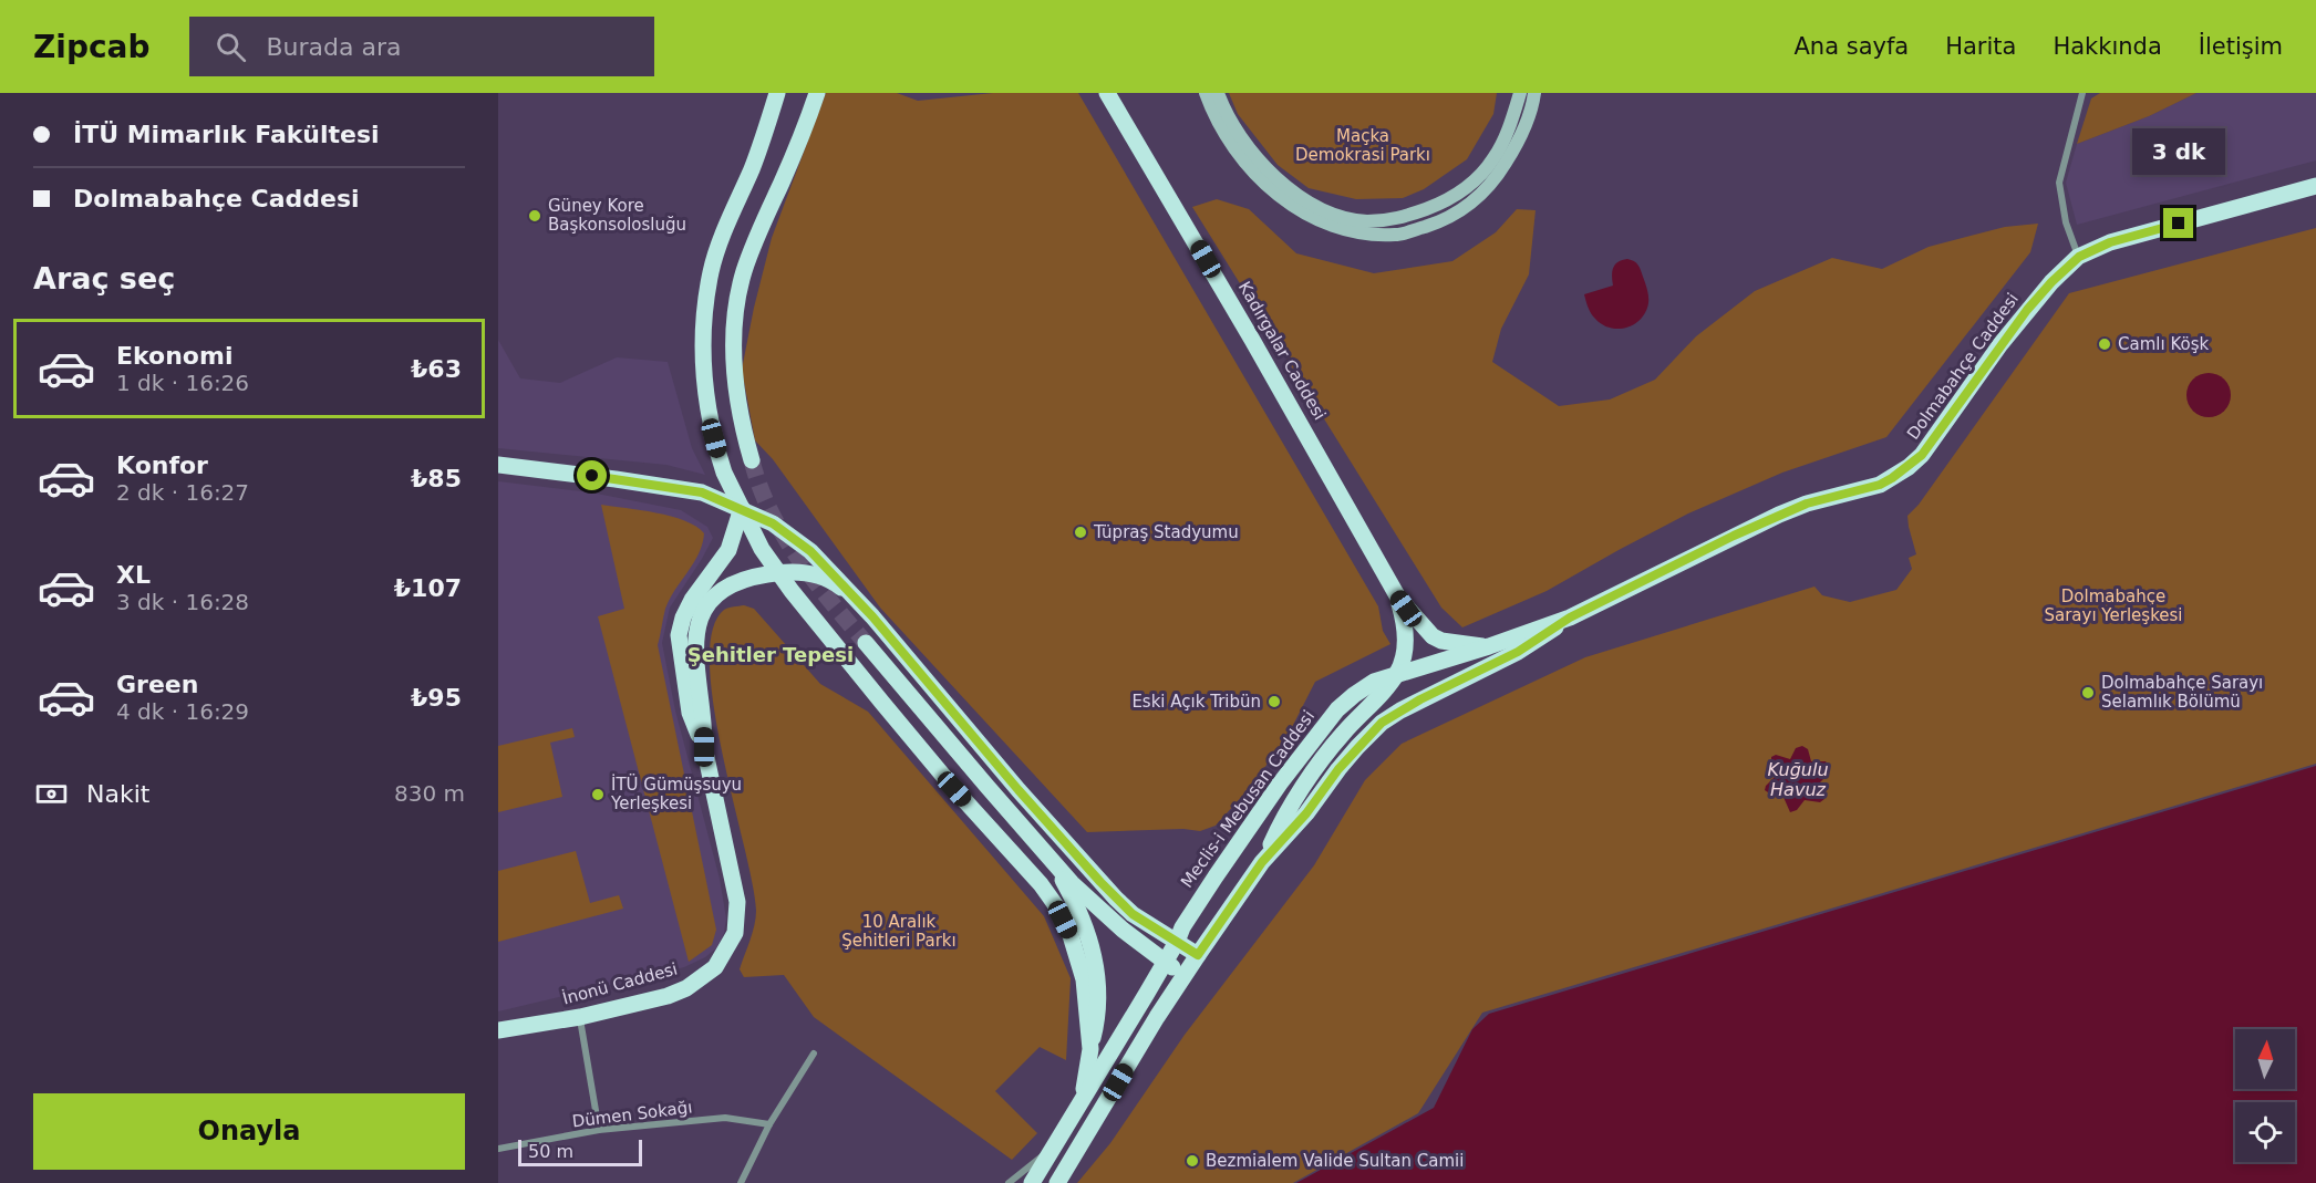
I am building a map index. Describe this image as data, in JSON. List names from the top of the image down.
{
  "streets": {
    "main road": [
      "Kadırgalar Caddesi",
      "Dolmabahçe Caddesi",
      "Meclis-i Mebusan Caddesi",
      "İnonü Caddesi"
    ],
    "street": ["Dümen Sokağı"]
  },
  "crossings": [
    ["Kadırgalar Caddesi", "Meclis-i Mebusan Caddesi"],
    ["Dolmabahçe Caddesi", "Meclis-i Mebusan Caddesi"]
  ],
  "districts": ["Şehitler Tepesi"],
  "water": ["Kuğulu Havuz"],
  "parks": ["Maçka Demokrasi Parkı", "Dolmabahçe Sarayı Yerleşkesi", "10 Aralık Şehitleri Parkı"],
  "places": [
    "Güney Kore Başkonsolosluğu",
    "Camlı Köşk",
    "Tüpraş Stadyumu",
    "Dolmabahçe Sarayı Selamlık Bölümü",
    "Eski Açık Tribün",
    "İTÜ Gümüşsuyu Yerleşkesi",
    "Bezmialem Valide Sultan Camii"
  ],
  "scale_bar": "50 m",
  "north": "top",
  "page": {
    "header": "Zipcab",
    "search": "Burada ara",
    "nav": [
      "Ana sayfa",
      "Harita",
      "Hakkında",
      "İletişim"
    ],
    "banner": ["İTÜ Mimarlık Fakültesi", "Dolmabahçe Caddesi"],
    "bubble": "3 dk",
    "heading": "Araç seç",
    "list": [
      {
        "name": "Ekonomi",
        "note": "1 dk · 16:26",
        "value": "₺63"
      },
      {
        "name": "Konfor",
        "note": "2 dk · 16:27",
        "value": "₺85"
      },
      {
        "name": "XL",
        "note": "3 dk · 16:28",
        "value": "₺107"
      },
      {
        "name": "Green",
        "note": "4 dk · 16:29",
        "value": "₺95"
      }
    ],
    "pay": ["Nakit", "830 m"],
    "buttons": "Onayla",
    "scale": "50 m"
  }
}
